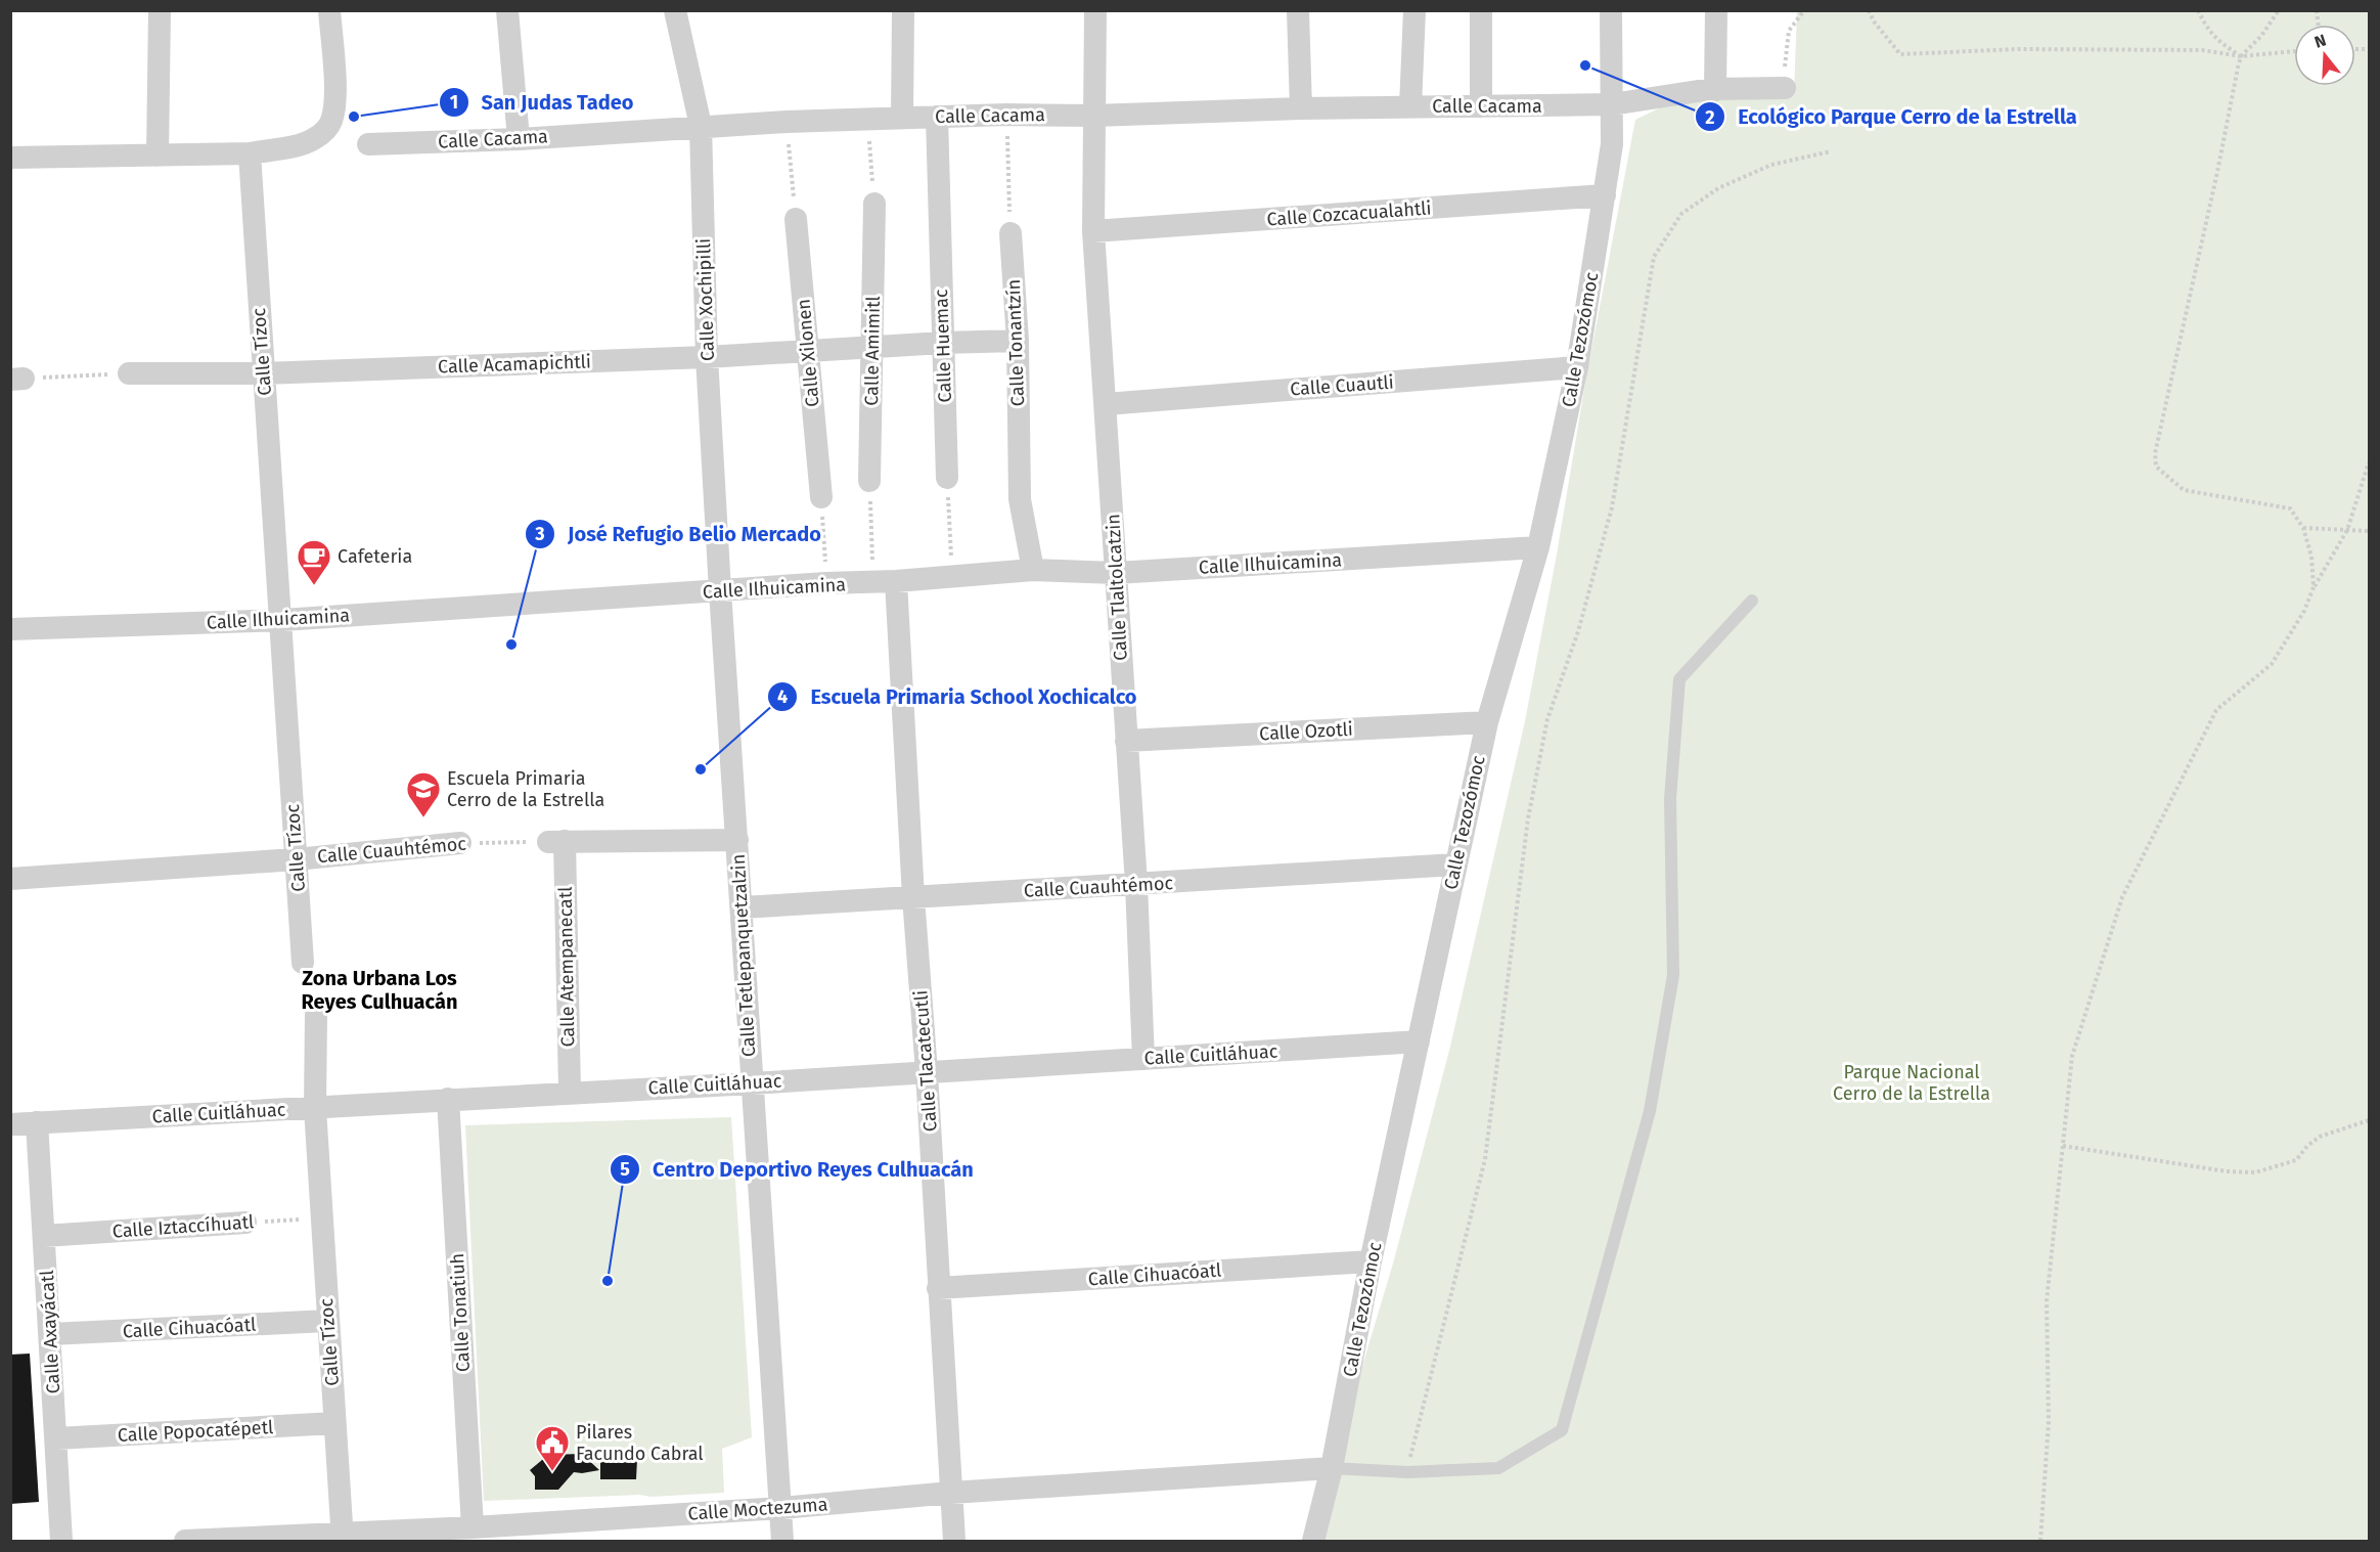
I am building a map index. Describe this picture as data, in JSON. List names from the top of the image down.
{
  "streets": {
    "street": [
      "Calle Cacama",
      "Calle Cozcacualahtli",
      "Calle Xochipilli",
      "Calle Tezozómoc",
      "Calle Tonantzín",
      "Calle Huemac",
      "Calle Amimitl",
      "Calle Tízoc",
      "Calle Xilonen",
      "Calle Acamapichtli",
      "Calle Cuautli",
      "Calle Ilhuicamina",
      "Calle Tlaltolcatzin",
      "Calle Ozotli",
      "Calle Cuauhtémoc",
      "Calle Tetlepanquetzalzin",
      "Calle Atempanecatl",
      "Calle Cuitláhuac",
      "Calle Tlacatecutli",
      "Calle Iztaccíhuatl",
      "Calle Cihuacóatl",
      "Calle Tonatiuh",
      "Calle Axayácatl",
      "Calle Popocatépetl",
      "Calle Moctezuma"
    ]
  },
  "crossings": [
    ["Calle Cacama", "Calle Xochipilli"],
    ["Calle Cacama", "Calle Tezozómoc"],
    ["Calle Cacama", "Calle Huemac"],
    ["Calle Cacama", "Calle Tlaltolcatzin"],
    ["Calle Cozcacualahtli", "Calle Tezozómoc"],
    ["Calle Cozcacualahtli", "Calle Tlaltolcatzin"],
    ["Calle Xochipilli", "Calle Acamapichtli"],
    ["Calle Xochipilli", "Calle Ilhuicamina"],
    ["Calle Xochipilli", "Calle Tetlepanquetzalzin"],
    ["Calle Tezozómoc", "Calle Cuautli"],
    ["Calle Tezozómoc", "Calle Ilhuicamina"],
    ["Calle Tezozómoc", "Calle Ozotli"],
    ["Calle Tezozómoc", "Calle Cuauhtémoc"],
    ["Calle Tezozómoc", "Calle Cuitláhuac"],
    ["Calle Tezozómoc", "Calle Cihuacóatl"],
    ["Calle Tezozómoc", "Calle Moctezuma"],
    ["Calle Tonantzín", "Calle Acamapichtli"],
    ["Calle Tonantzín", "Calle Ilhuicamina"],
    ["Calle Huemac", "Calle Acamapichtli"],
    ["Calle Amimitl", "Calle Acamapichtli"],
    ["Calle Tízoc", "Calle Acamapichtli"],
    ["Calle Tízoc", "Calle Ilhuicamina"],
    ["Calle Tízoc", "Calle Cuauhtémoc"],
    ["Calle Tízoc", "Calle Cuitláhuac"],
    ["Calle Tízoc", "Calle Iztaccíhuatl"],
    ["Calle Tízoc", "Calle Cihuacóatl"],
    ["Calle Tízoc", "Calle Popocatépetl"],
    ["Calle Tízoc", "Calle Moctezuma"],
    ["Calle Xilonen", "Calle Acamapichtli"],
    ["Calle Cuautli", "Calle Tlaltolcatzin"],
    ["Calle Ilhuicamina", "Calle Tlaltolcatzin"],
    ["Calle Ilhuicamina", "Calle Tetlepanquetzalzin"],
    ["Calle Ilhuicamina", "Calle Tlacatecutli"],
    ["Calle Tlaltolcatzin", "Calle Ozotli"],
    ["Calle Tlaltolcatzin", "Calle Cuauhtémoc"],
    ["Calle Tlaltolcatzin", "Calle Cuitláhuac"],
    ["Calle Cuauhtémoc", "Calle Tetlepanquetzalzin"],
    ["Calle Cuauhtémoc", "Calle Atempanecatl"],
    ["Calle Cuauhtémoc", "Calle Tlacatecutli"],
    ["Calle Tetlepanquetzalzin", "Calle Cuitláhuac"],
    ["Calle Tetlepanquetzalzin", "Calle Moctezuma"],
    ["Calle Atempanecatl", "Calle Cuitláhuac"],
    ["Calle Cuitláhuac", "Calle Tlacatecutli"],
    ["Calle Cuitláhuac", "Calle Tonatiuh"],
    ["Calle Cuitláhuac", "Calle Axayácatl"],
    ["Calle Tlacatecutli", "Calle Cihuacóatl"],
    ["Calle Tlacatecutli", "Calle Moctezuma"],
    ["Calle Iztaccíhuatl", "Calle Axayácatl"],
    ["Calle Cihuacóatl", "Calle Axayácatl"],
    ["Calle Tonatiuh", "Calle Moctezuma"],
    ["Calle Axayácatl", "Calle Popocatépetl"]
  ],
  "districts": ["Zona Urbana Los Reyes Culhuacán"],
  "parks": ["Parque Nacional Cerro de la Estrella"],
  "places": {
    "other": [
      "Ecológico Parque Cerro de la Estrella",
      "San Judas Tadeo",
      "José Refugio Belio Mercado",
      "Escuela Primaria School Xochicalco",
      "Centro Deportivo Reyes Culhuacán"
    ],
    "cafe": ["Cafeteria"],
    "school or university": ["Escuela Primaria Cerro de la Estrella"],
    "public building": ["Pilares Facundo Cabral"]
  },
  "north": "top"
}
